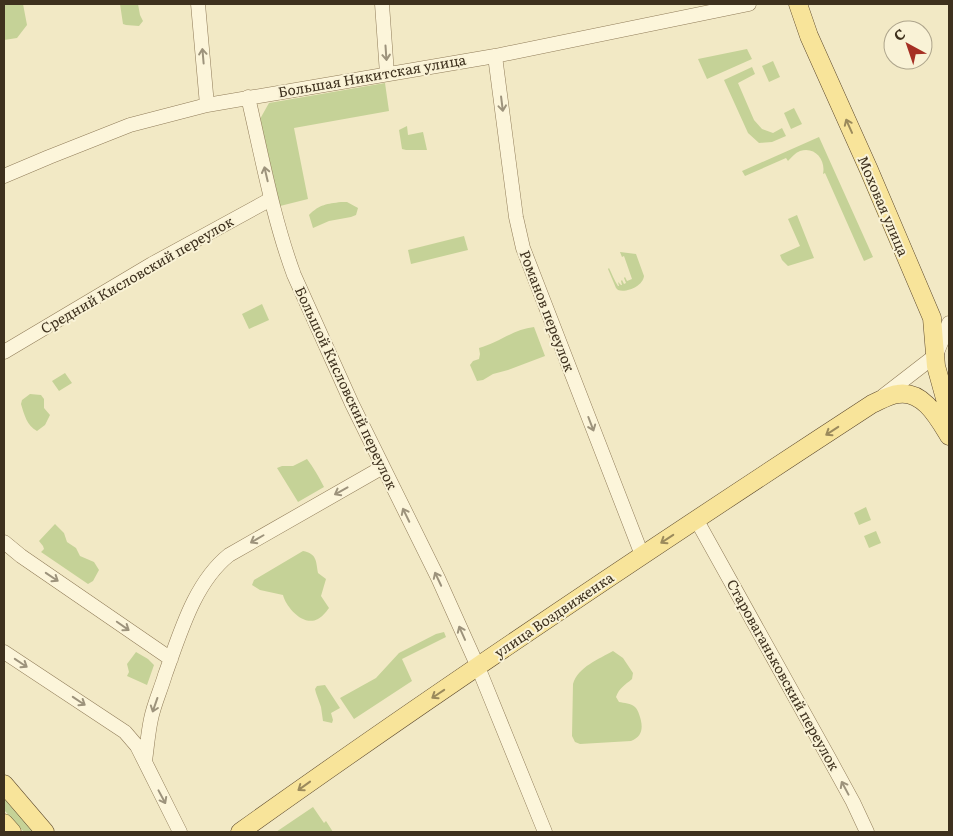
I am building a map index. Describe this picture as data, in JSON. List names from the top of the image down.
{
  "streets": {
    "main road": ["Моховая улица", "улица Воздвиженка"],
    "street": [
      "Большая Никитская улица",
      "Средний Кисловский переулок",
      "Романов переулок",
      "Большой Кисловский переулок",
      "Староваганьковский переулок"
    ]
  },
  "crossings": [
    ["Большая Никитская улица", "Романов переулок"],
    ["Большая Никитская улица", "Большой Кисловский переулок"],
    ["Моховая улица", "улица Воздвиженка"],
    ["Средний Кисловский переулок", "Большой Кисловский переулок"],
    ["Романов переулок", "улица Воздвиженка"],
    ["Большой Кисловский переулок", "улица Воздвиженка"],
    ["улица Воздвиженка", "Староваганьковский переулок"]
  ],
  "one_way": [
    "Моховая улица",
    "Романов переулок",
    "Большой Кисловский переулок",
    "улица Воздвиженка",
    "Староваганьковский переулок"
  ],
  "north": "top left"
}
